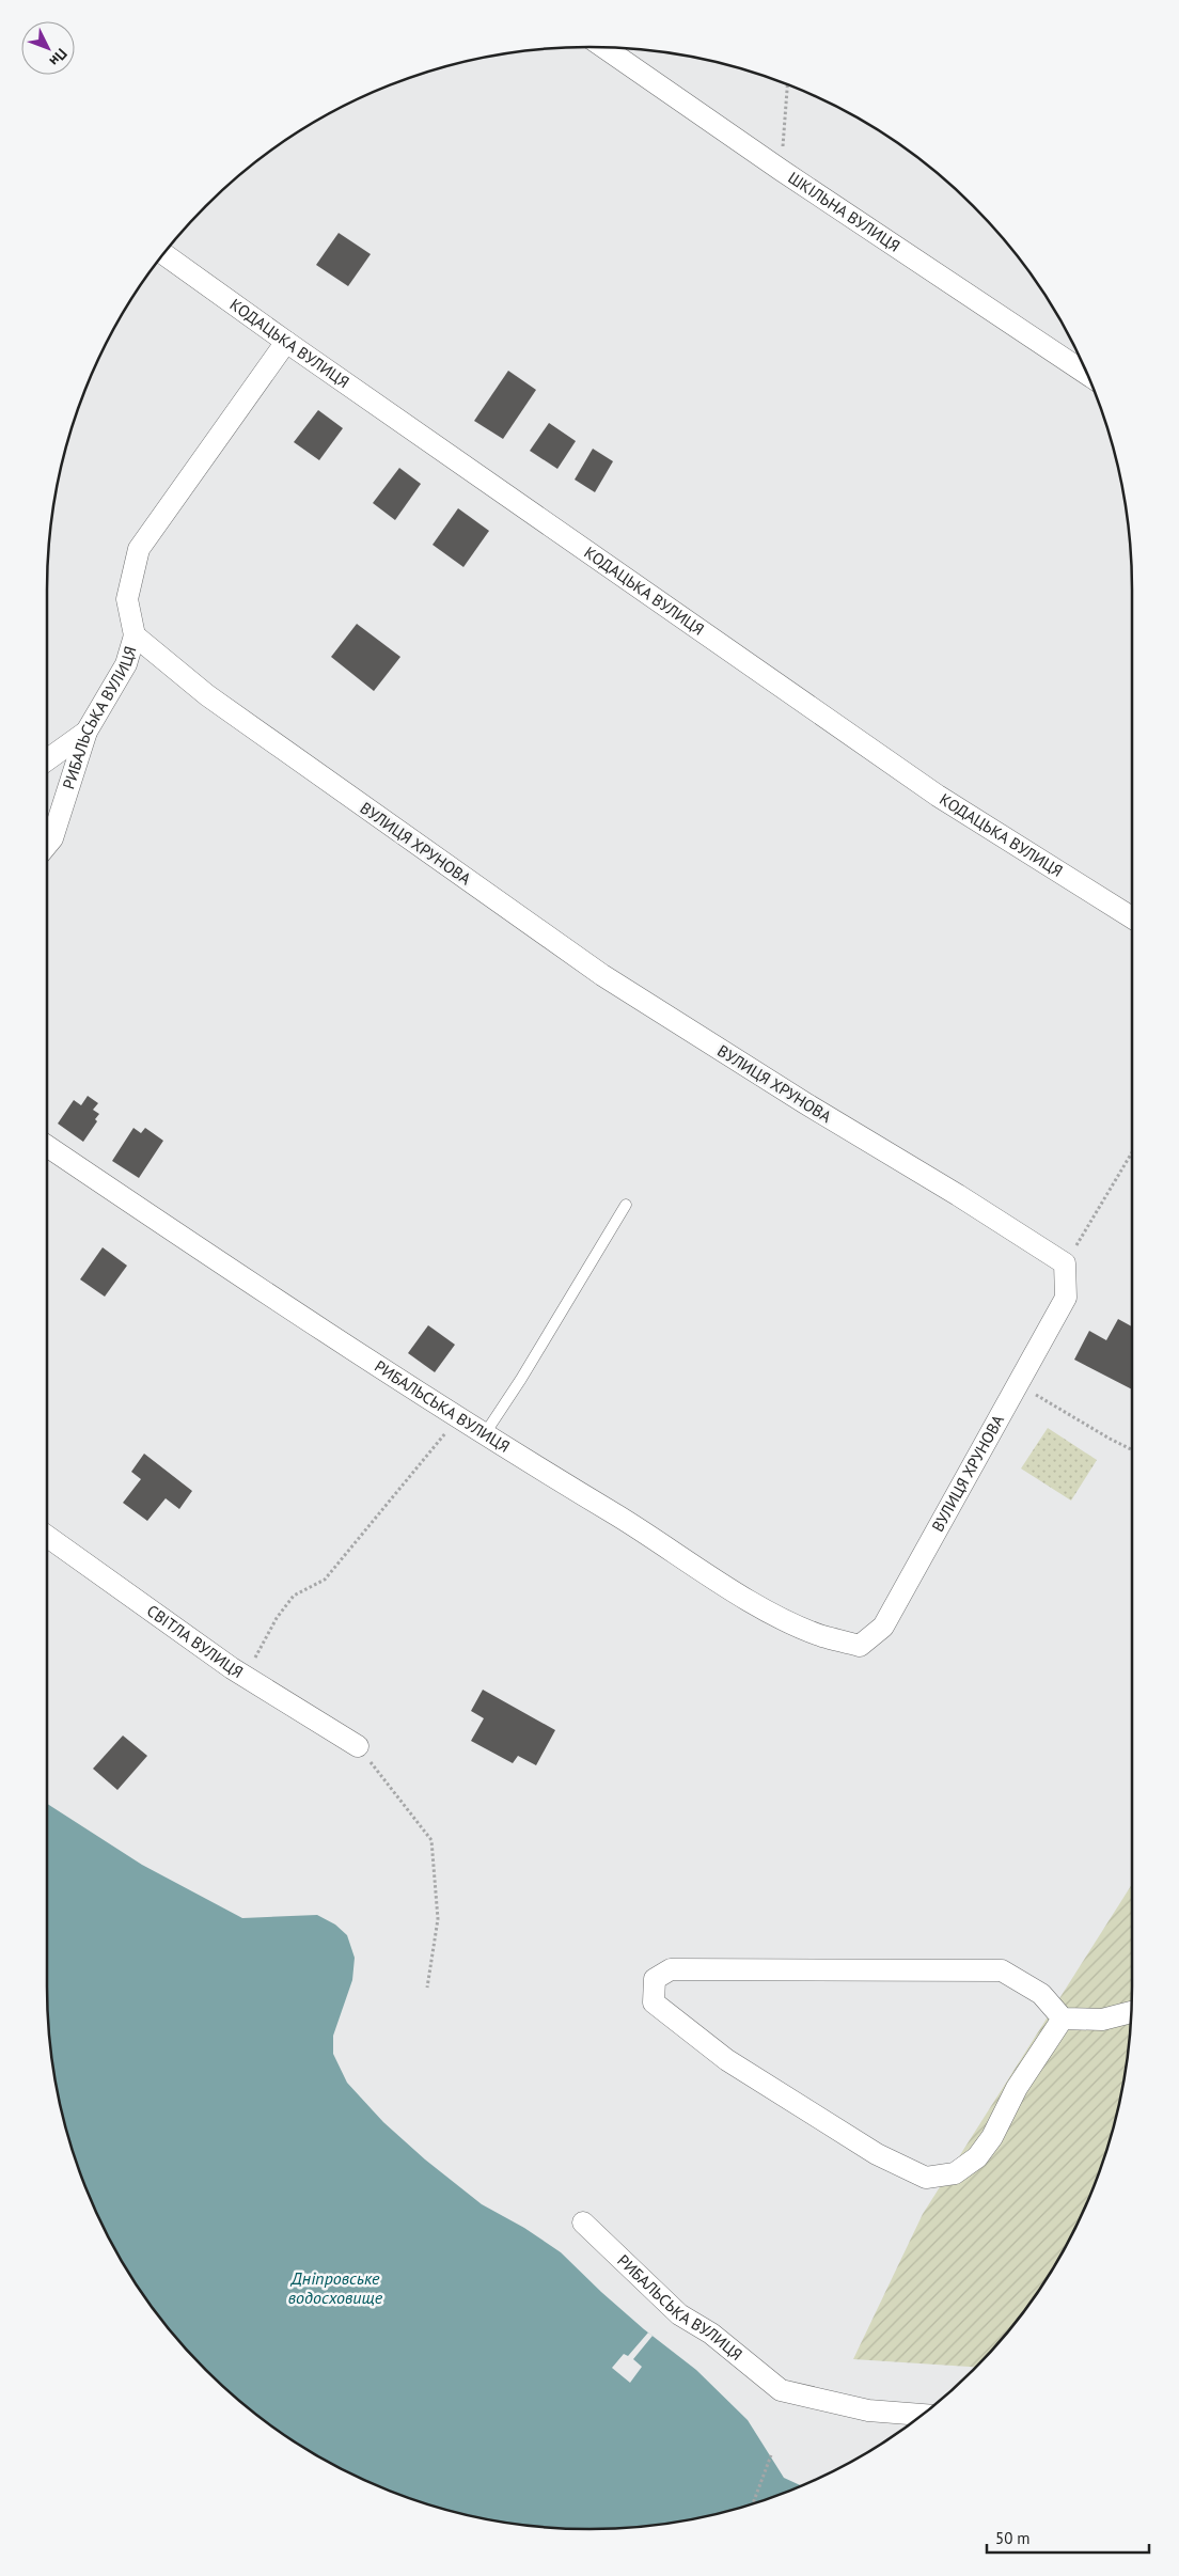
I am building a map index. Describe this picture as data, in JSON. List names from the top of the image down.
{
  "streets": {
    "street": [
      "ШКІЛЬНА ВУЛИЦЯ",
      "КОДАЦЬКА ВУЛИЦЯ",
      "РИБАЛЬСЬКА ВУЛИЦЯ",
      "ВУЛИЦЯ ХРУНОВА",
      "СВІТЛА ВУЛИЦЯ"
    ]
  },
  "crossings": [
    ["РИБАЛЬСЬКА ВУЛИЦЯ", "ВУЛИЦЯ ХРУНОВА"]
  ],
  "water": ["Дніпровське водосховище"],
  "scale_bar": "50 m",
  "north": "bottom right"
}
